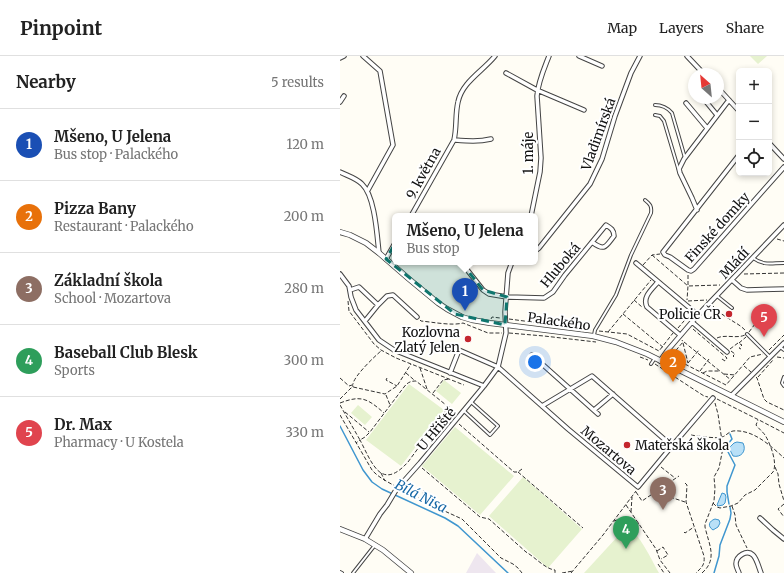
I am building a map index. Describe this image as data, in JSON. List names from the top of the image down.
{
  "streets": {
    "street": [
      "Vladimírská",
      "1. máje",
      "9. května",
      "Finské domky",
      "Mládí",
      "Hluboká",
      "Palackého",
      "U Hřiště",
      "Mozartova"
    ]
  },
  "crossings": [
    ["Mládí", "Palackého"],
    ["Palackého", "U Hřiště"],
    ["U Hřiště", "Mozartova"]
  ],
  "water": ["Bílá Nisa"],
  "places": ["Policie ČR", "Kozlovna Zlatý Jelen", "Mateřská škola"],
  "north": "top left",
  "page": {
    "header": "Pinpoint",
    "nav": ["Map", "Layers", "Share"],
    "heading": ["Nearby", "5 results"],
    "map_buttons": ["+", "−"],
    "list": [
      {
        "mark": "1",
        "name": "Mšeno, U Jelena",
        "note": "Bus stop · Palackého",
        "value": "120 m"
      },
      {
        "mark": "2",
        "name": "Pizza Bany",
        "note": "Restaurant · Palackého",
        "value": "200 m"
      },
      {
        "mark": "3",
        "name": "Základní škola",
        "note": "School · Mozartova",
        "value": "280 m"
      },
      {
        "mark": "4",
        "name": "Baseball Club Blesk",
        "note": "Sports",
        "value": "300 m"
      },
      {
        "mark": "5",
        "name": "Dr. Max",
        "note": "Pharmacy · U Kostela",
        "value": "330 m"
      }
    ],
    "popup": ["Mšeno, U Jelena", "Bus stop"],
    "pins": [
      "1",
      "5",
      "2",
      "3",
      "4"
    ]
  }
}
